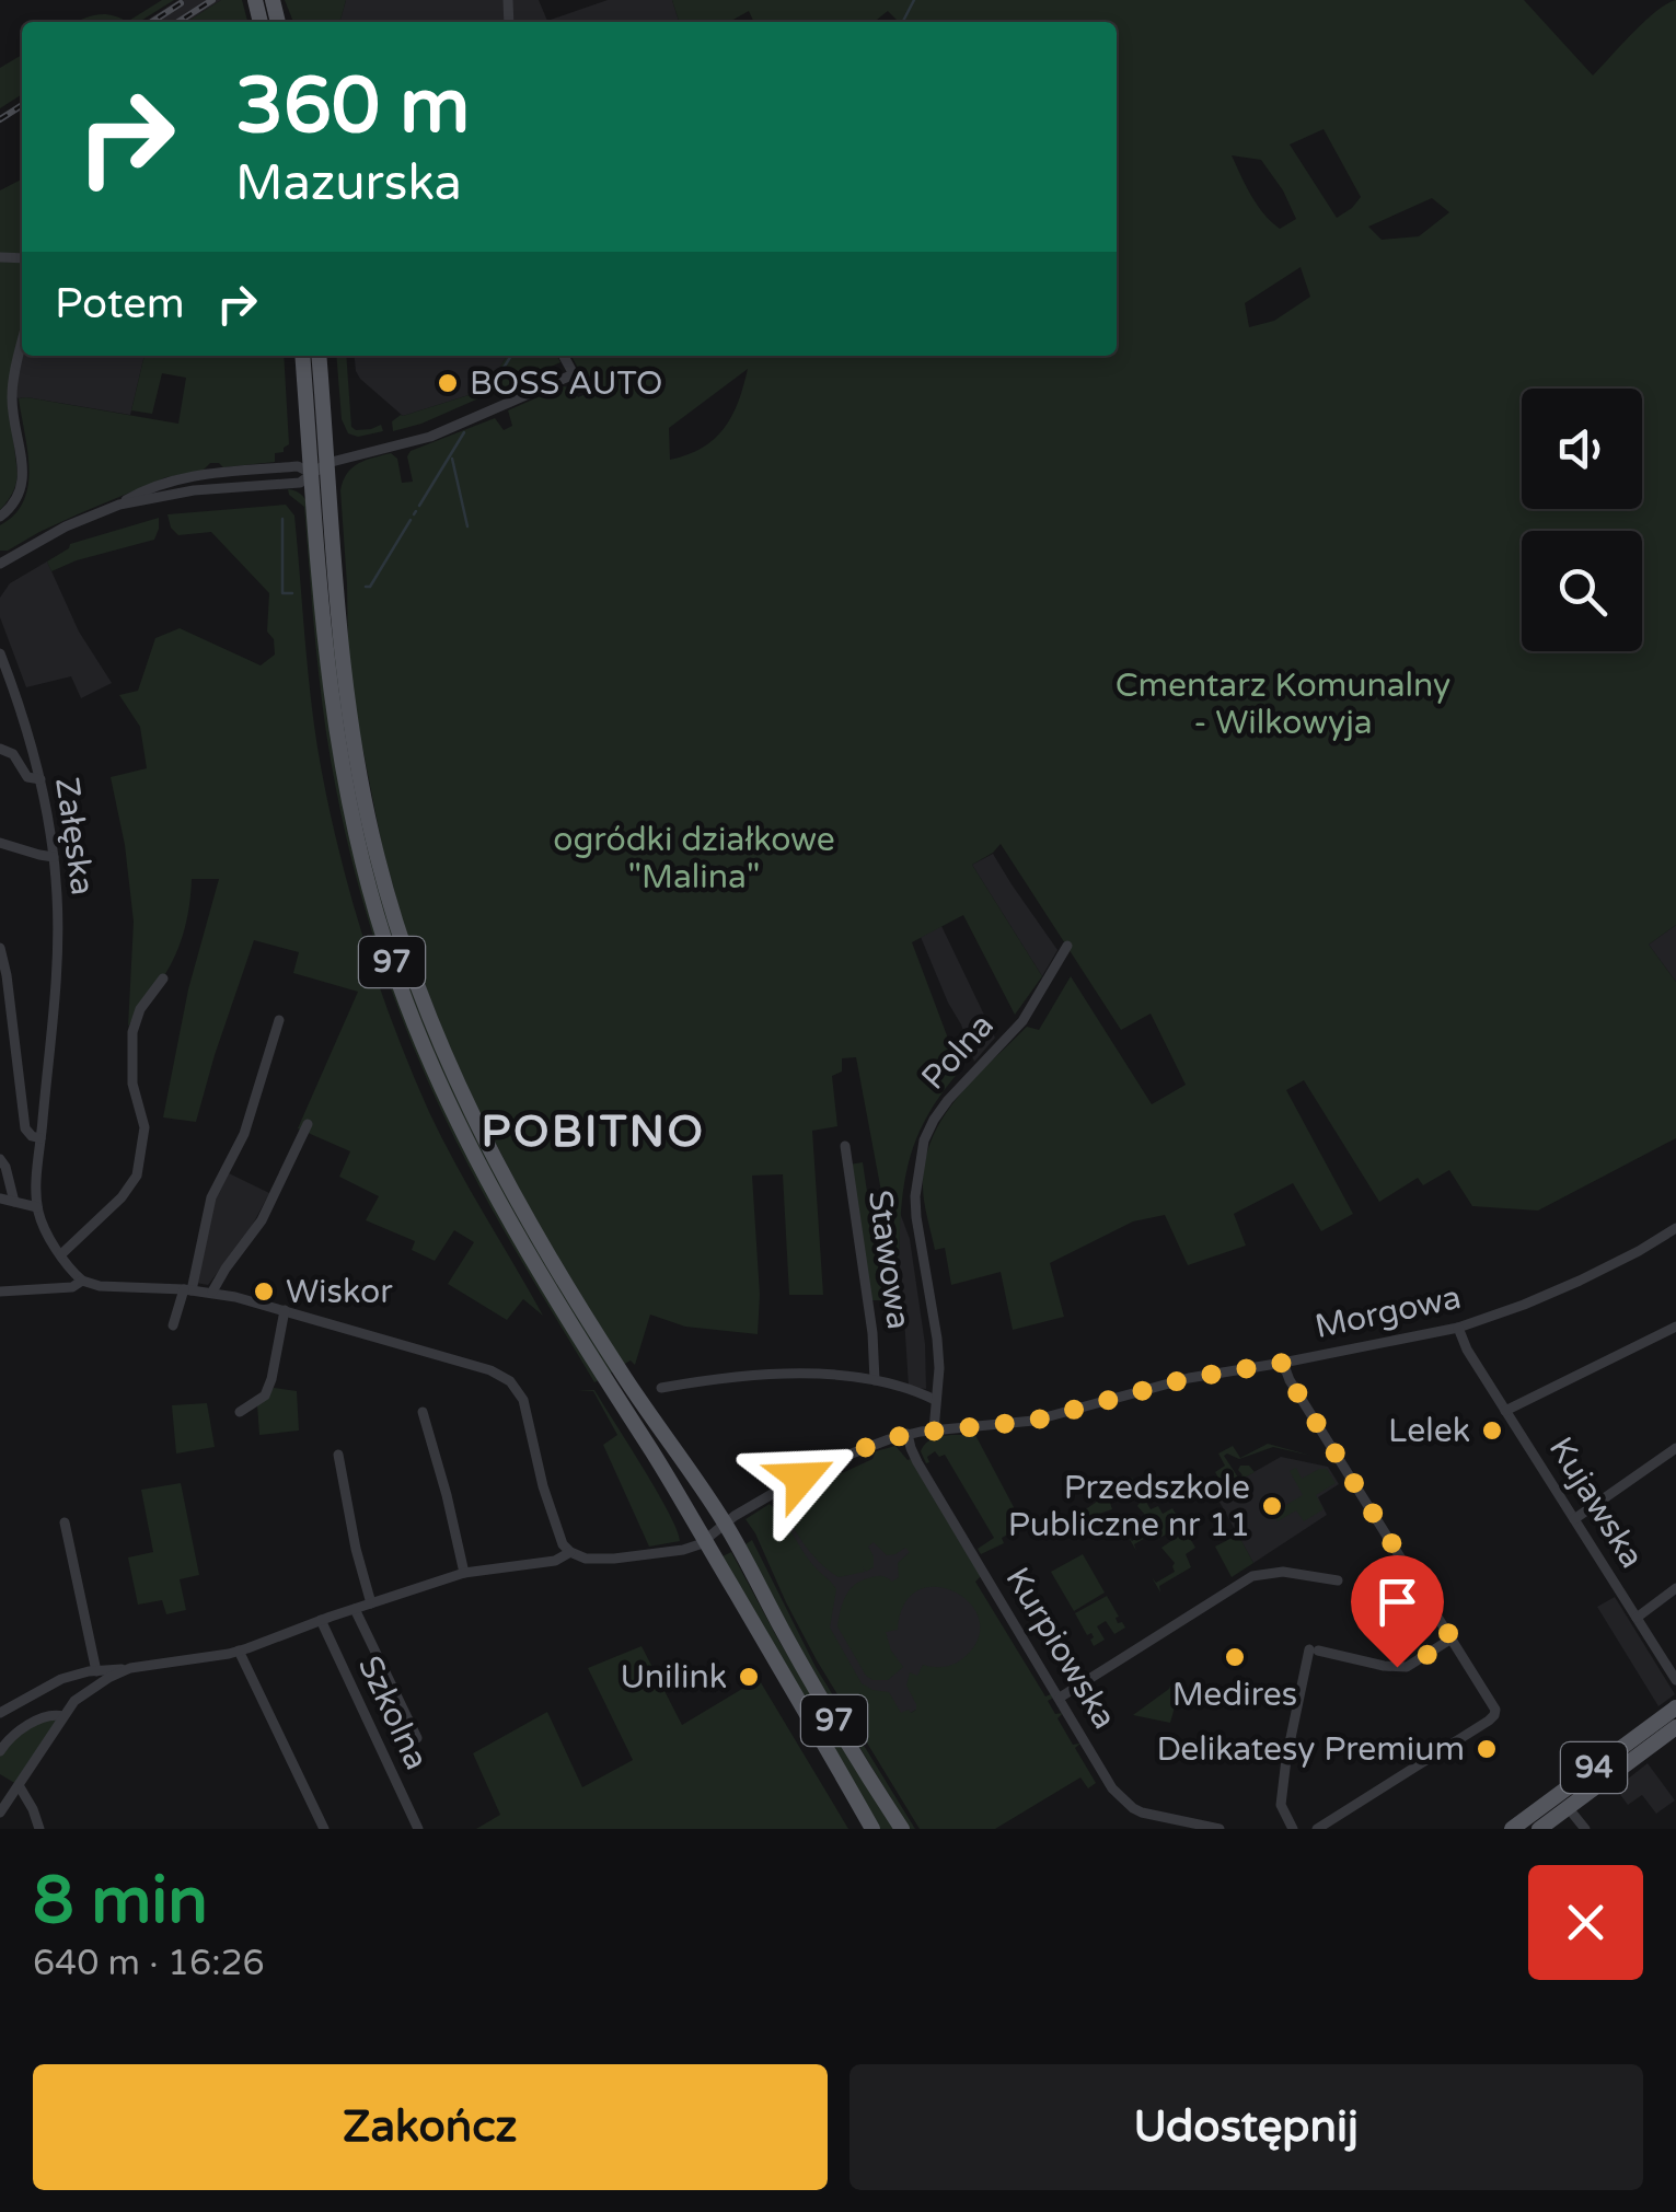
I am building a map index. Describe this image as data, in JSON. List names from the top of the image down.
{
  "streets": {
    "main road": ["97", "94"],
    "street": [
      "Załęska",
      "Polna",
      "Stawowa",
      "Morgowa",
      "Kujawska",
      "Kurpiowska",
      "Szkolna"
    ]
  },
  "crossings": [
    ["97", "Morgowa"],
    ["Polna", "Morgowa"],
    ["Morgowa", "Kujawska"],
    ["Morgowa", "Kurpiowska"]
  ],
  "districts": ["POBITNO"],
  "parks": ["Cmentarz Komunalny - Wilkowyja", "ogródki działkowe \"Malina\""],
  "places": [
    "BOSS AUTO",
    "Wiskor",
    "Lelek",
    "Przedszkole Publiczne nr 11",
    "Medires",
    "Unilink",
    "Delikatesy Premium"
  ],
  "page": {
    "turn": ["360 m", "Mazurska"],
    "then": "Potem",
    "heading": ["8 min", "640 m · 16:26"],
    "buttons": ["Zakończ", "Udostępnij"]
  }
}
